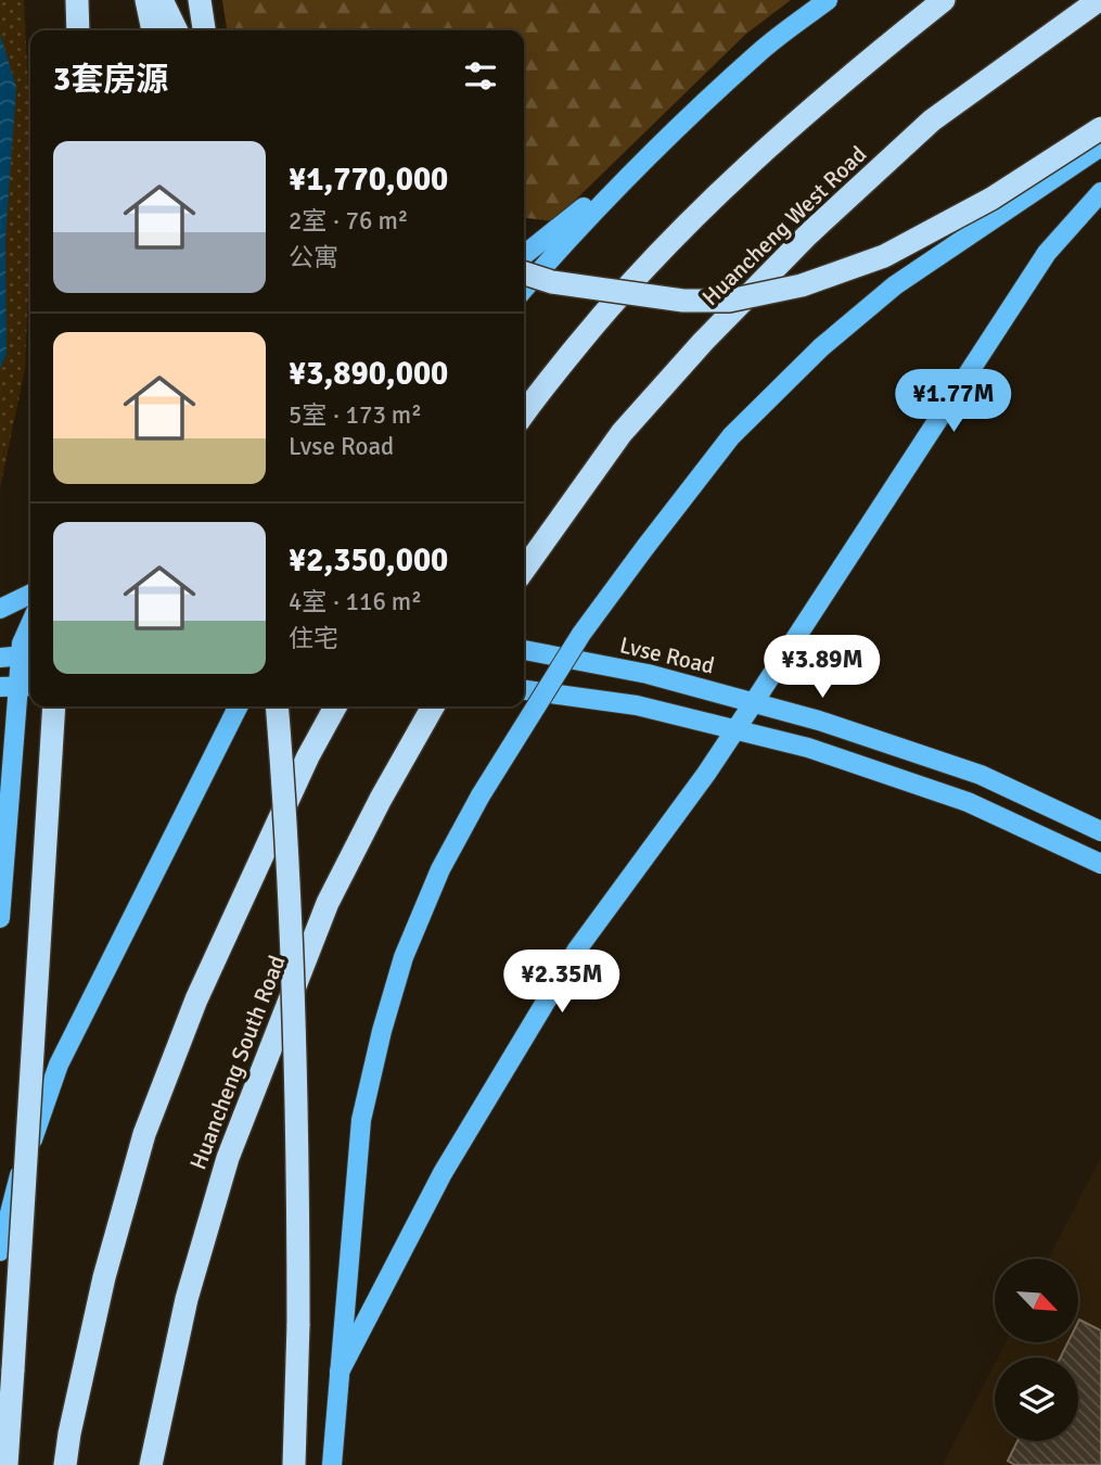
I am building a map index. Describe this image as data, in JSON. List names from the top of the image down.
{
  "streets": {
    "highway": ["Huancheng West Road", "Huancheng South Road"],
    "main road": ["Lvse Road"]
  },
  "north": "bottom right",
  "page": {
    "heading": "3套房源",
    "list": [
      {
        "name": "¥1,770,000",
        "note": "2室 · 76 m² · 公寓"
      },
      {
        "name": "¥3,890,000",
        "note": "5室 · 173 m² · Lvse Road"
      },
      {
        "name": "¥2,350,000",
        "note": "4室 · 116 m² · 住宅"
      }
    ],
    "price": ["¥1.77M", "¥3.89M", "¥2.35M"]
  }
}
